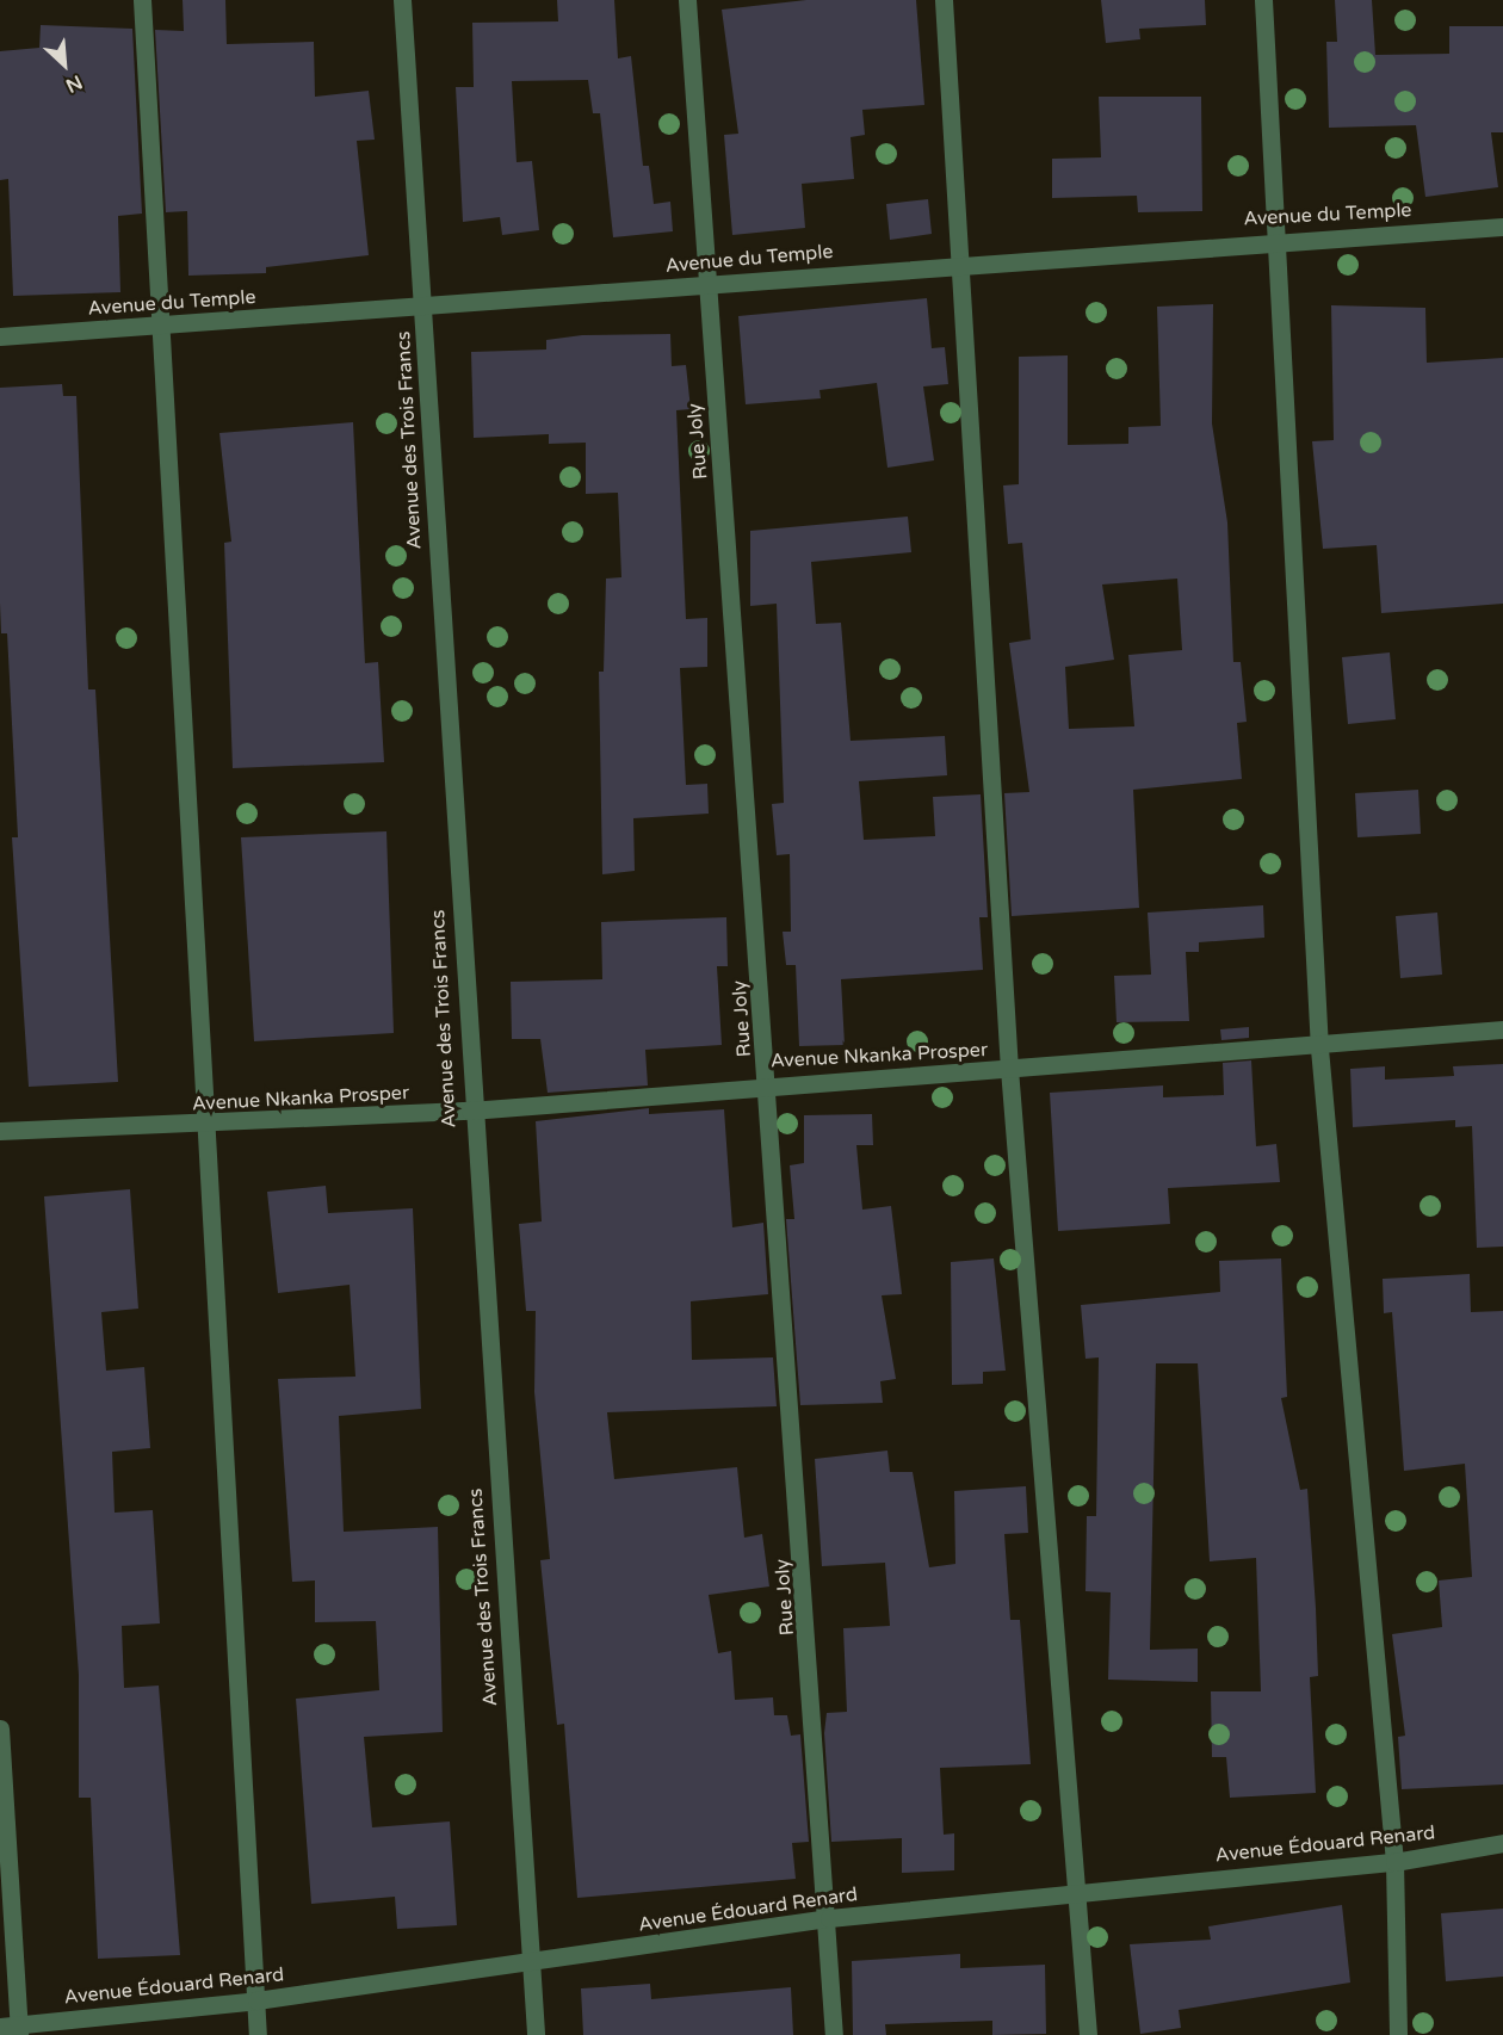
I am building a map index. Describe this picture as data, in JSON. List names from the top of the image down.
{
  "streets": {
    "street": [
      "Avenue du Temple",
      "Avenue des Trois Francs",
      "Rue Joly",
      "Avenue Nkanka Prosper",
      "Avenue Édouard Renard"
    ]
  },
  "crossings": [
    ["Avenue du Temple", "Avenue des Trois Francs"],
    ["Avenue du Temple", "Rue Joly"],
    ["Avenue des Trois Francs", "Avenue Nkanka Prosper"],
    ["Avenue des Trois Francs", "Avenue Édouard Renard"],
    ["Rue Joly", "Avenue Nkanka Prosper"],
    ["Rue Joly", "Avenue Édouard Renard"]
  ],
  "north": "bottom right"
}
